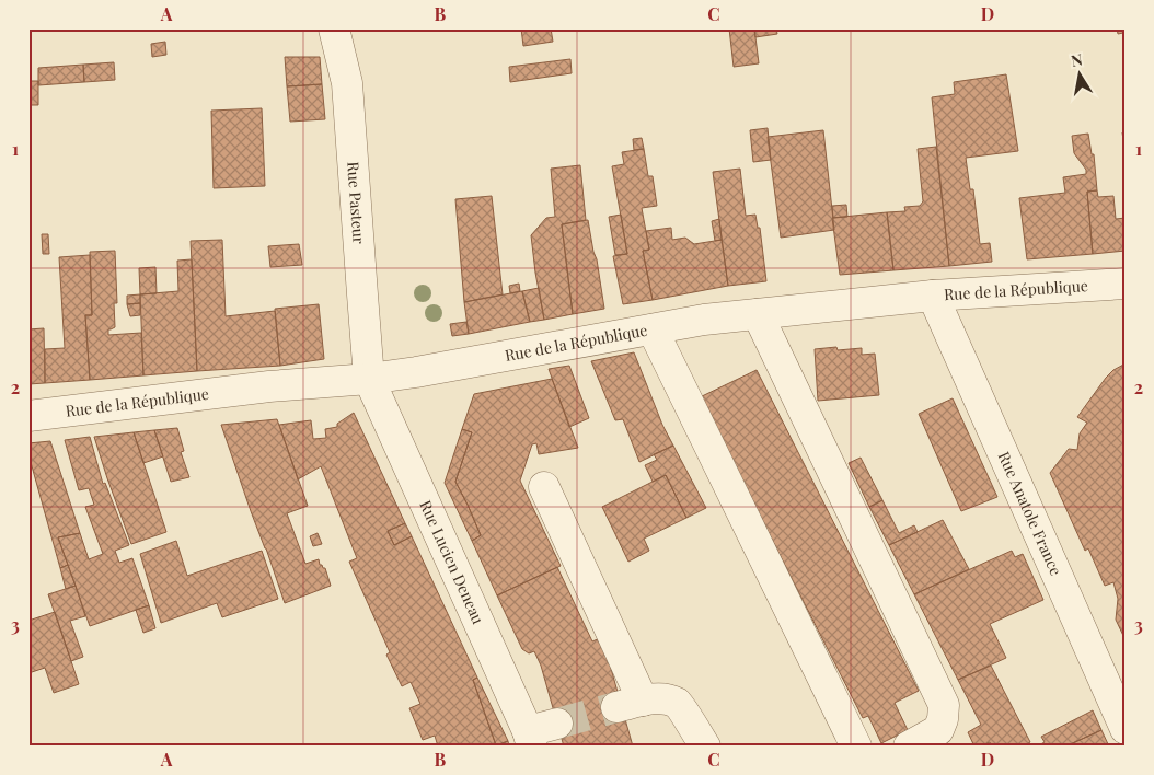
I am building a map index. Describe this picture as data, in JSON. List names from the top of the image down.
{
  "streets": {
    "street": [
      "Rue Pasteur",
      "Rue de la République",
      "Rue Anatole France",
      "Rue Lucien Deneau"
    ]
  },
  "crossings": [
    ["Rue Pasteur", "Rue de la République"],
    ["Rue Pasteur", "Rue Lucien Deneau"],
    ["Rue de la République", "Rue Anatole France"],
    ["Rue de la République", "Rue Lucien Deneau"]
  ],
  "north": "top",
  "grid": {
    "columns": [
      "A",
      "B",
      "C",
      "D"
    ],
    "rows": ["1", "2", "3"]
  }
}
